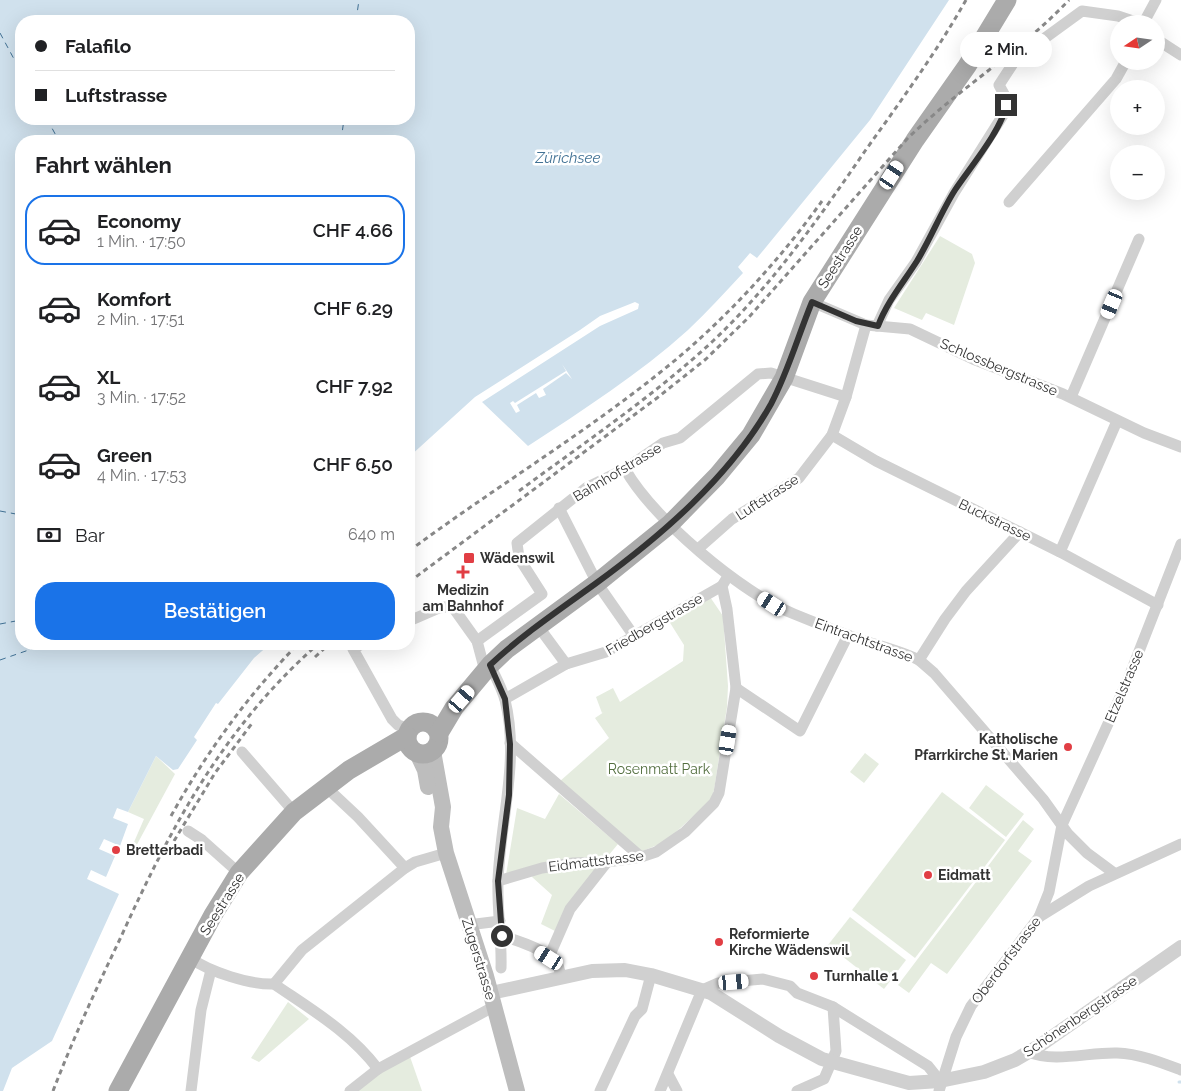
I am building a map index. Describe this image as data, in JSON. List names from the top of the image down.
{
  "streets": {
    "main road": ["Seestrasse", "Zugerstrasse"],
    "street": [
      "Schlossbergstrasse",
      "Bahnhofstrasse",
      "Luftstrasse",
      "Buckstrasse",
      "Friedbergstrasse",
      "Eintrachtstrasse",
      "Etzelstrasse",
      "Eidmattstrasse",
      "Oberdorfstrasse",
      "Schönenbergstrasse"
    ]
  },
  "crossings": [
    ["Seestrasse", "Schlossbergstrasse"],
    ["Seestrasse", "Bahnhofstrasse"],
    ["Seestrasse", "Eintrachtstrasse"],
    ["Seestrasse", "Zugerstrasse"],
    ["Schlossbergstrasse", "Luftstrasse"],
    ["Bahnhofstrasse", "Luftstrasse"],
    ["Bahnhofstrasse", "Eintrachtstrasse"],
    ["Luftstrasse", "Buckstrasse"],
    ["Luftstrasse", "Eintrachtstrasse"],
    ["Buckstrasse", "Etzelstrasse"],
    ["Friedbergstrasse", "Eidmattstrasse"],
    ["Eintrachtstrasse", "Etzelstrasse"],
    ["Eintrachtstrasse", "Oberdorfstrasse"],
    ["Etzelstrasse", "Oberdorfstrasse"],
    ["Zugerstrasse", "Schönenbergstrasse"],
    ["Oberdorfstrasse", "Schönenbergstrasse"]
  ],
  "water": ["Zürichsee"],
  "parks": ["Rosenmatt Park"],
  "places": {
    "transit": ["Wädenswil"],
    "health": ["Medizin am Bahnhof"],
    "other": [
      "Katholische Pfarrkirche St. Marien",
      "Bretterbadi",
      "Eidmatt",
      "Reformierte Kirche Wädenswil",
      "Turnhalle 1"
    ]
  },
  "north": "left",
  "page": {
    "map_buttons": ["+", "−"],
    "banner": ["Falafilo", "Luftstrasse"],
    "bubble": "2 Min.",
    "heading": "Fahrt wählen",
    "list": [
      {
        "name": "Economy",
        "note": "1 Min. · 17:50",
        "value": "CHF 4.66"
      },
      {
        "name": "Komfort",
        "note": "2 Min. · 17:51",
        "value": "CHF 6.29"
      },
      {
        "name": "XL",
        "note": "3 Min. · 17:52",
        "value": "CHF 7.92"
      },
      {
        "name": "Green",
        "note": "4 Min. · 17:53",
        "value": "CHF 6.50"
      }
    ],
    "pay": ["Bar", "640 m"],
    "buttons": "Bestätigen"
  }
}
